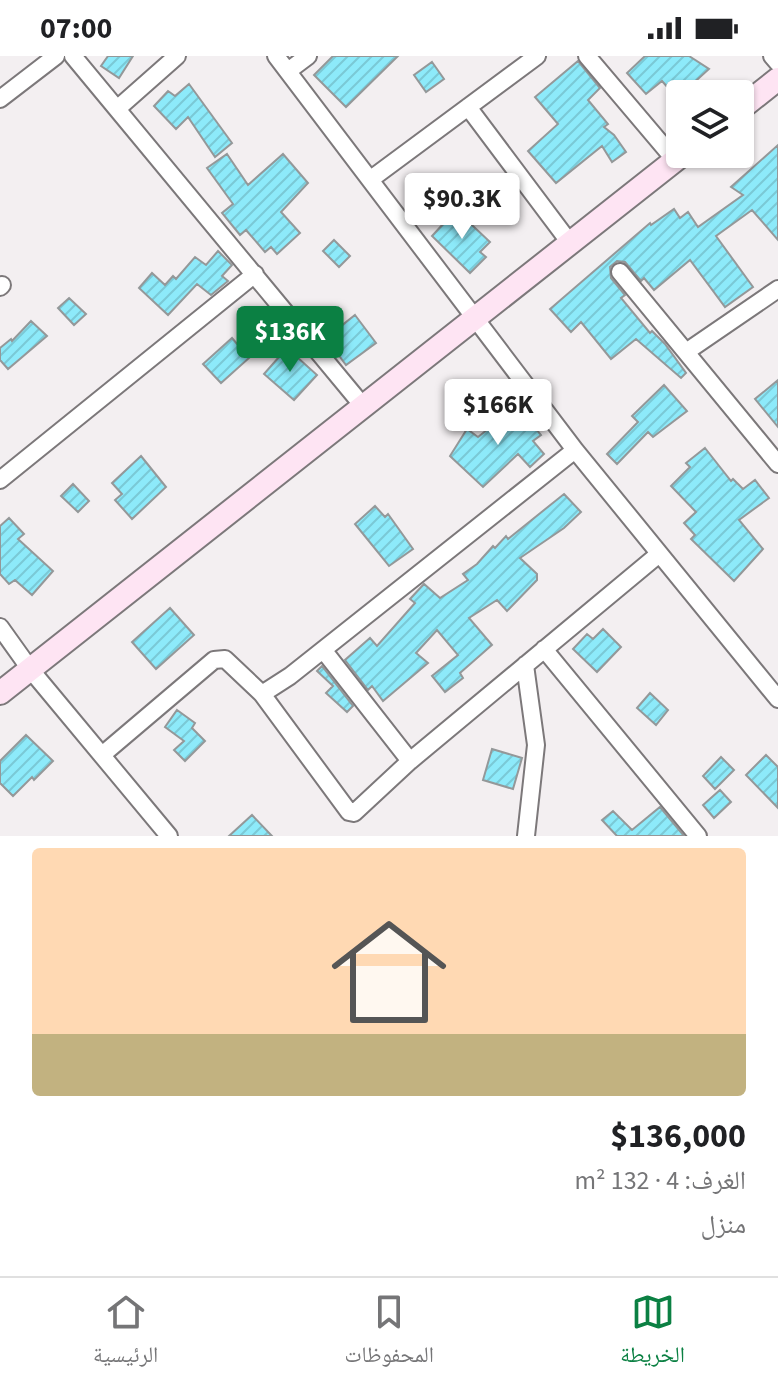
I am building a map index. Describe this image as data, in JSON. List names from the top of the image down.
{
  "page": {
    "status": "07:00",
    "price": ["$90.3K", "$136K", "$166K"],
    "list": [
      {
        "name": "$136,000",
        "note": "الغرف: 4 · 132 m² · منزل"
      }
    ],
    "tabs": ["الخريطة", "المحفوظات", "الرئيسية"]
  }
}
